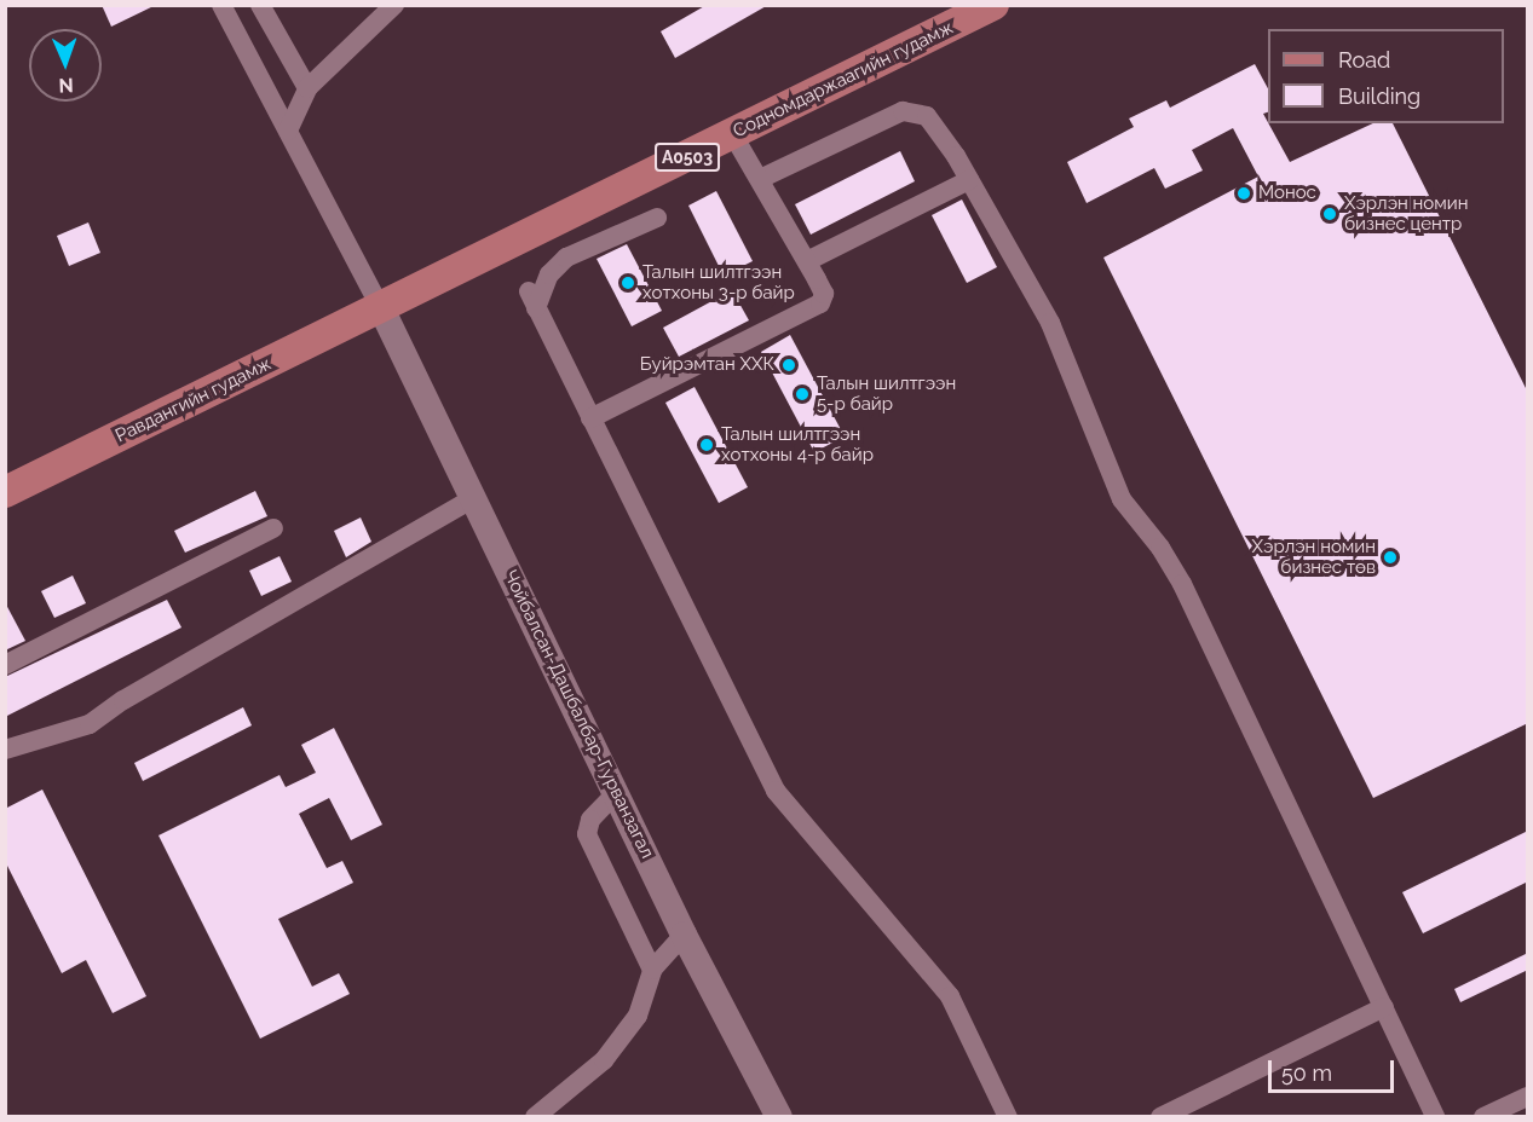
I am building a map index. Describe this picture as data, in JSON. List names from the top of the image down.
{
  "streets": {
    "main road": ["Содномдаржаагийн гудамж", "A0503", "Равдангийн гудамж"],
    "street": ["Чойбалсан-Дашбалбар-Гурванзагал"]
  },
  "crossings": [
    ["Содномдаржаагийн гудамж", "Равдангийн гудамж"],
    ["Содномдаржаагийн гудамж", "Чойбалсан-Дашбалбар-Гурванзагал"],
    ["Равдангийн гудамж", "Чойбалсан-Дашбалбар-Гурванзагал"]
  ],
  "places": [
    "Монос",
    "Хэрлэн номин бизнес центр",
    "Талын шилтгээн хотхоны 3-р байр",
    "Буйрэмтан ХХК",
    "Талын шилтгээн 5-р байр",
    "Талын шилтгээн хотхоны 4-р байр",
    "Хэрлэн номин бизнес төв"
  ],
  "legend": ["Road", "Building"],
  "scale_bar": "50 m",
  "north": "bottom"
}
